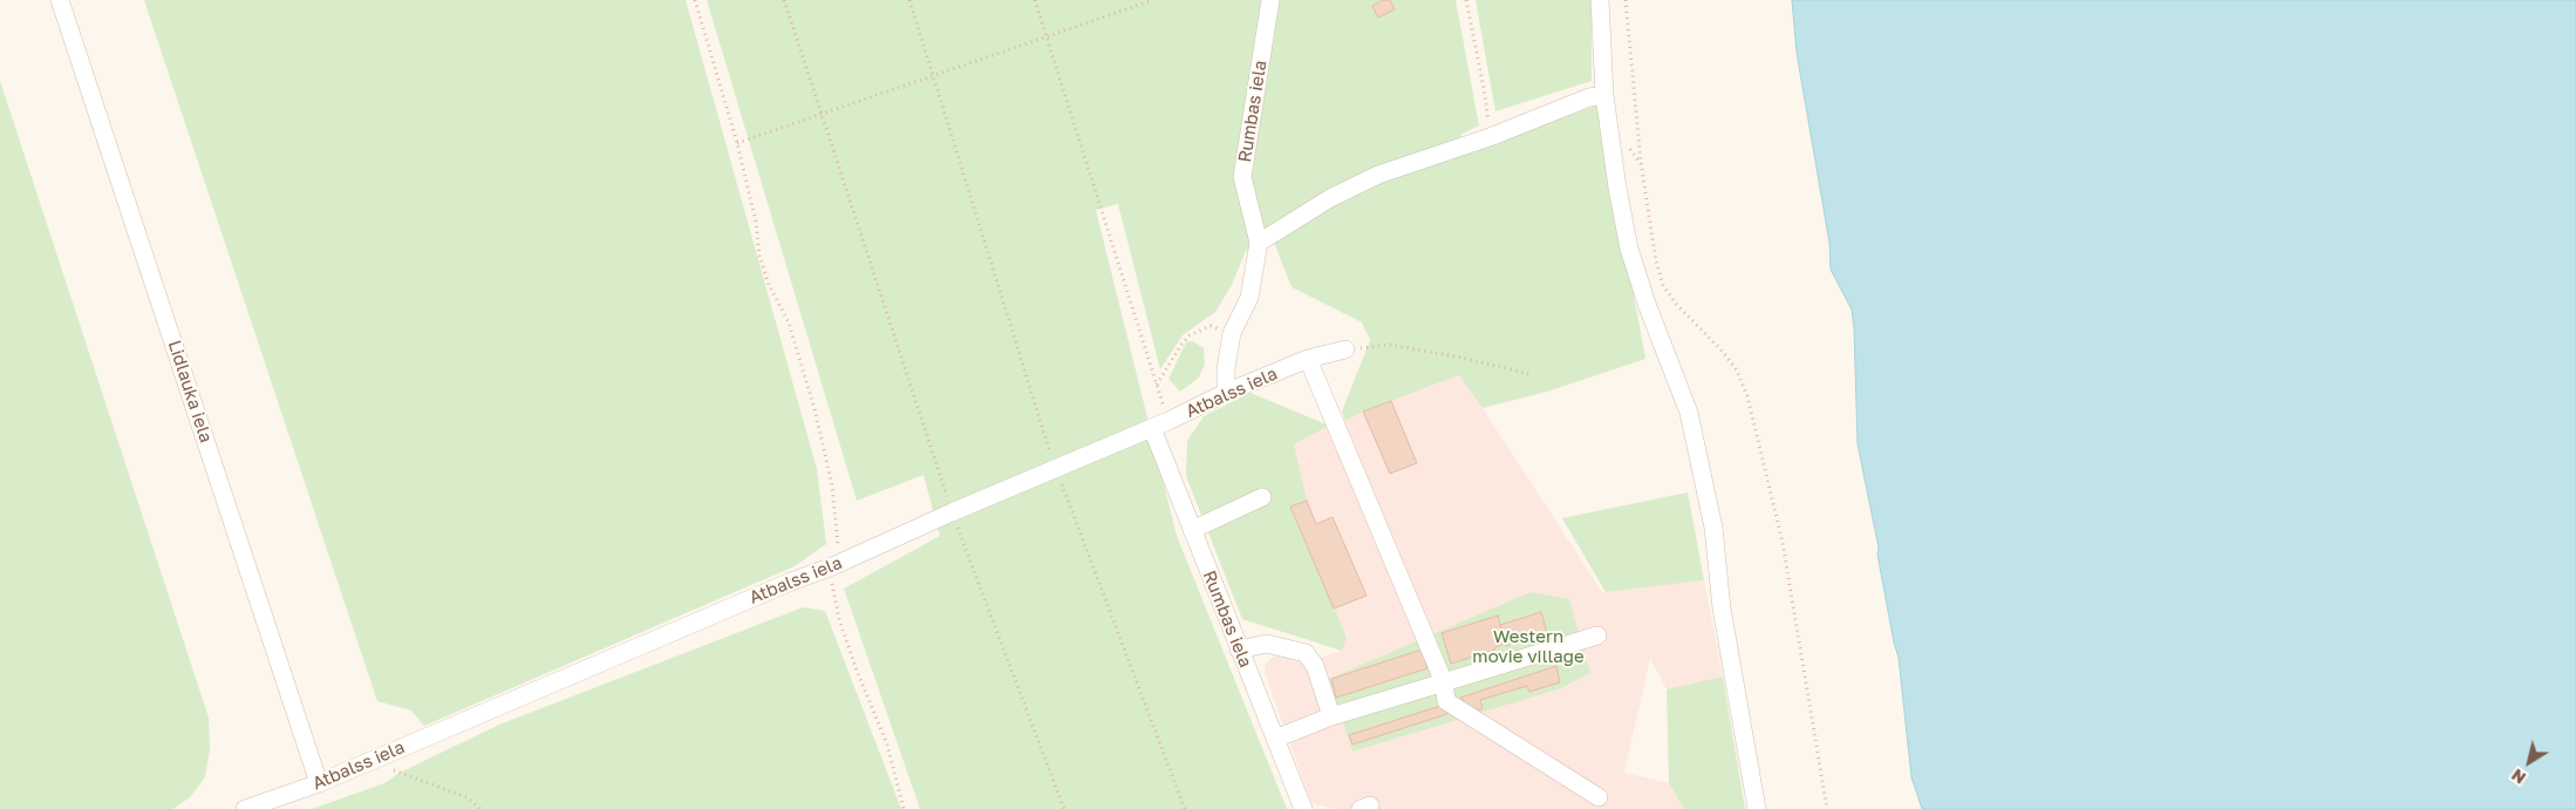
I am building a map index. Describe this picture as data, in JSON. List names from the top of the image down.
{
  "streets": {
    "street": ["Rumbas iela", "Lidlauka iela", "Atbalss iela"]
  },
  "crossings": [
    ["Rumbas iela", "Atbalss iela"],
    ["Lidlauka iela", "Atbalss iela"]
  ],
  "parks": ["Western movie village"],
  "north": "bottom left"
}
